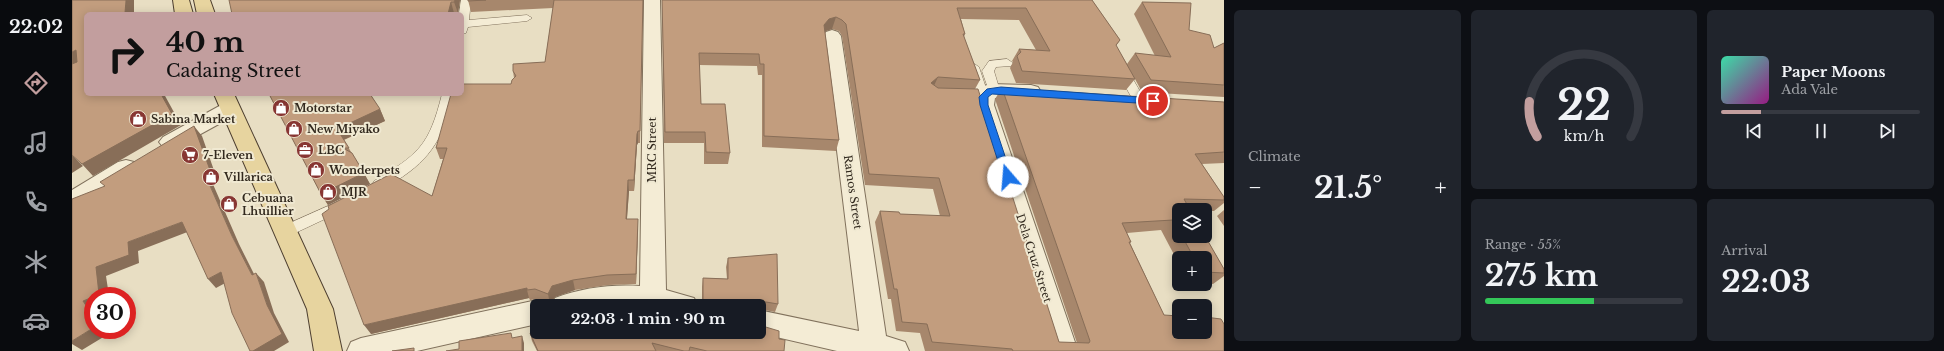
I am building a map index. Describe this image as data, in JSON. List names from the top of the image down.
{
  "streets": {
    "street": ["MRC Street", "Ramos Street", "Dela Cruz Street"]
  },
  "places": {
    "shop": [
      "Motorstar",
      "Sabina Market",
      "New Miyako",
      "Wonderpets",
      "Villarica",
      "MJR",
      "Cebuana Lhuillier"
    ],
    "office": ["LBC"],
    "supermarket": ["7-Eleven"]
  },
  "page": {
    "tabs": "22:02",
    "tile": [
      "Climate",
      ["Range · 55%", "275 km"],
      ["Arrival", "22:03"]
    ],
    "turn": ["40 m", "Cadaing Street"],
    "song": ["Paper Moons", "Ada Vale"],
    "heat": ["−", "21.5°", "+"],
    "map_buttons": ["+", "−"],
    "limit": "30",
    "trip": "22:03 · 1 min · 90 m",
    "gauge": ["22", "km/h"]
  }
}
